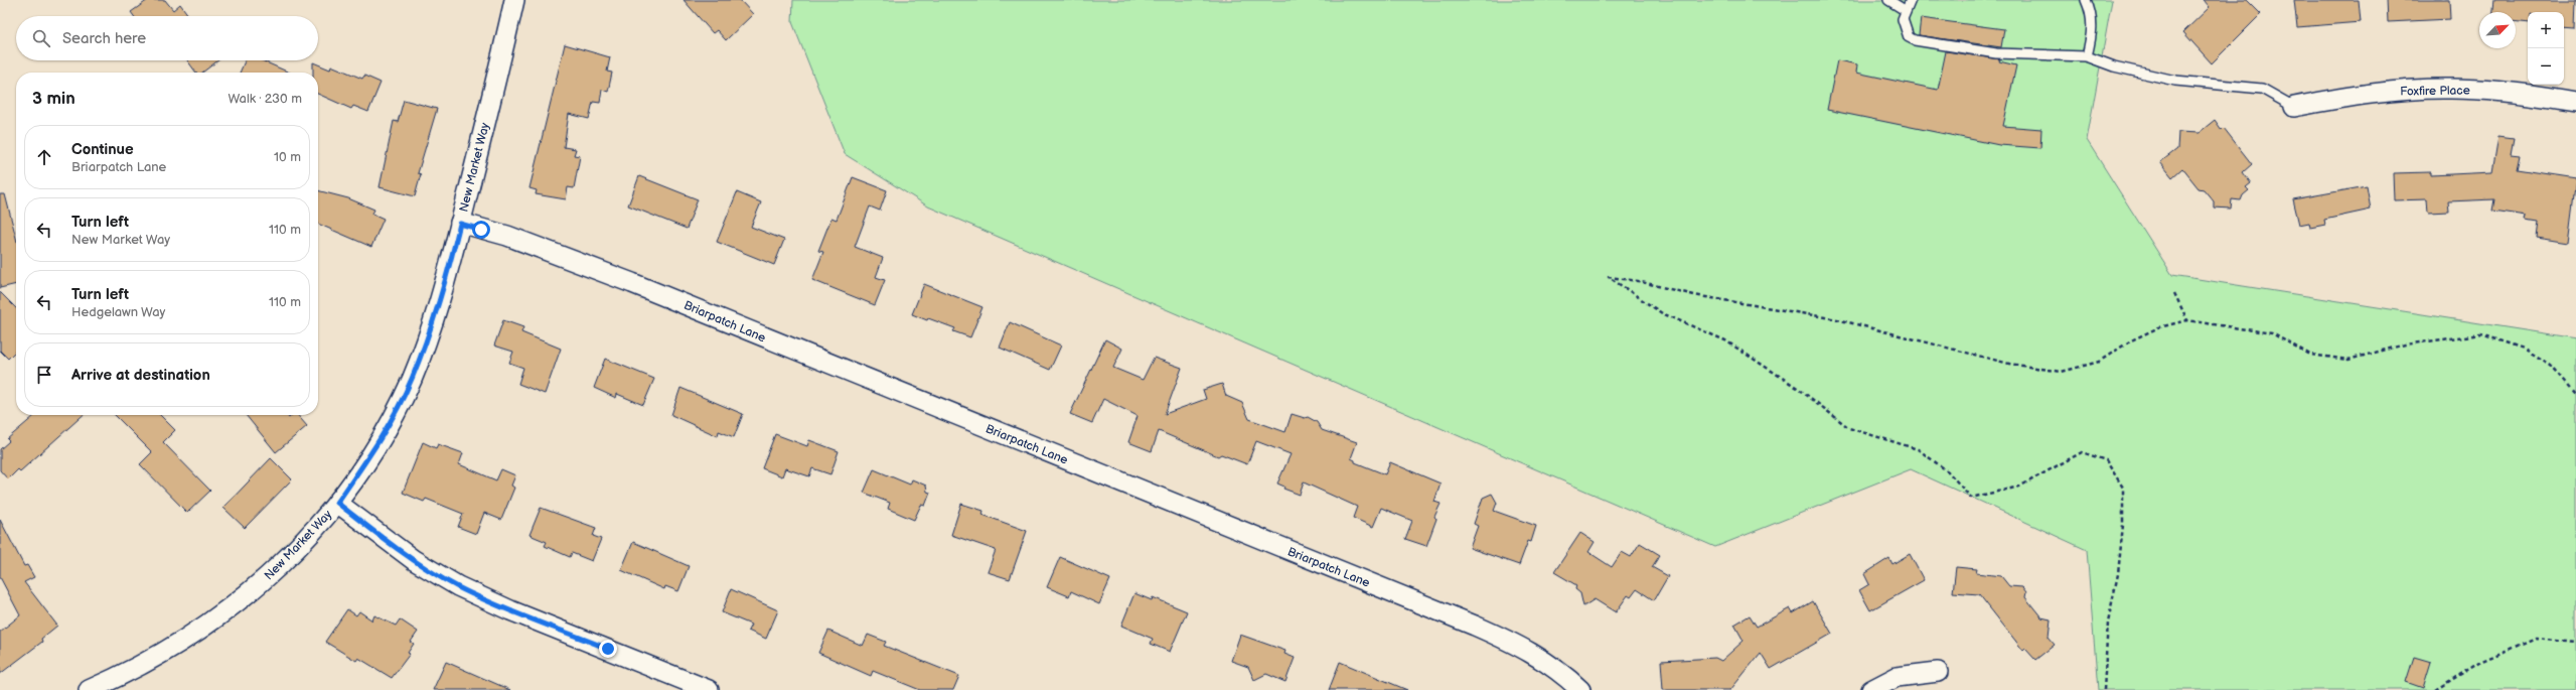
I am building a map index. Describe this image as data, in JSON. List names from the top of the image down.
{
  "streets": {
    "street": ["Foxfire Place", "New Market Way", "Briarpatch Lane"]
  },
  "crossings": [
    ["New Market Way", "Briarpatch Lane"]
  ],
  "north": "top right",
  "page": {
    "map_buttons": ["+", "−"],
    "search": "Search here",
    "heading": ["3 min", "Walk · 230 m"],
    "list": [
      ["Continue", "Briarpatch Lane", "10 m"],
      ["Turn left", "New Market Way", "110 m"],
      ["Turn left", "Hedgelawn Way", "110 m"],
      "Arrive at destination"
    ]
  }
}
